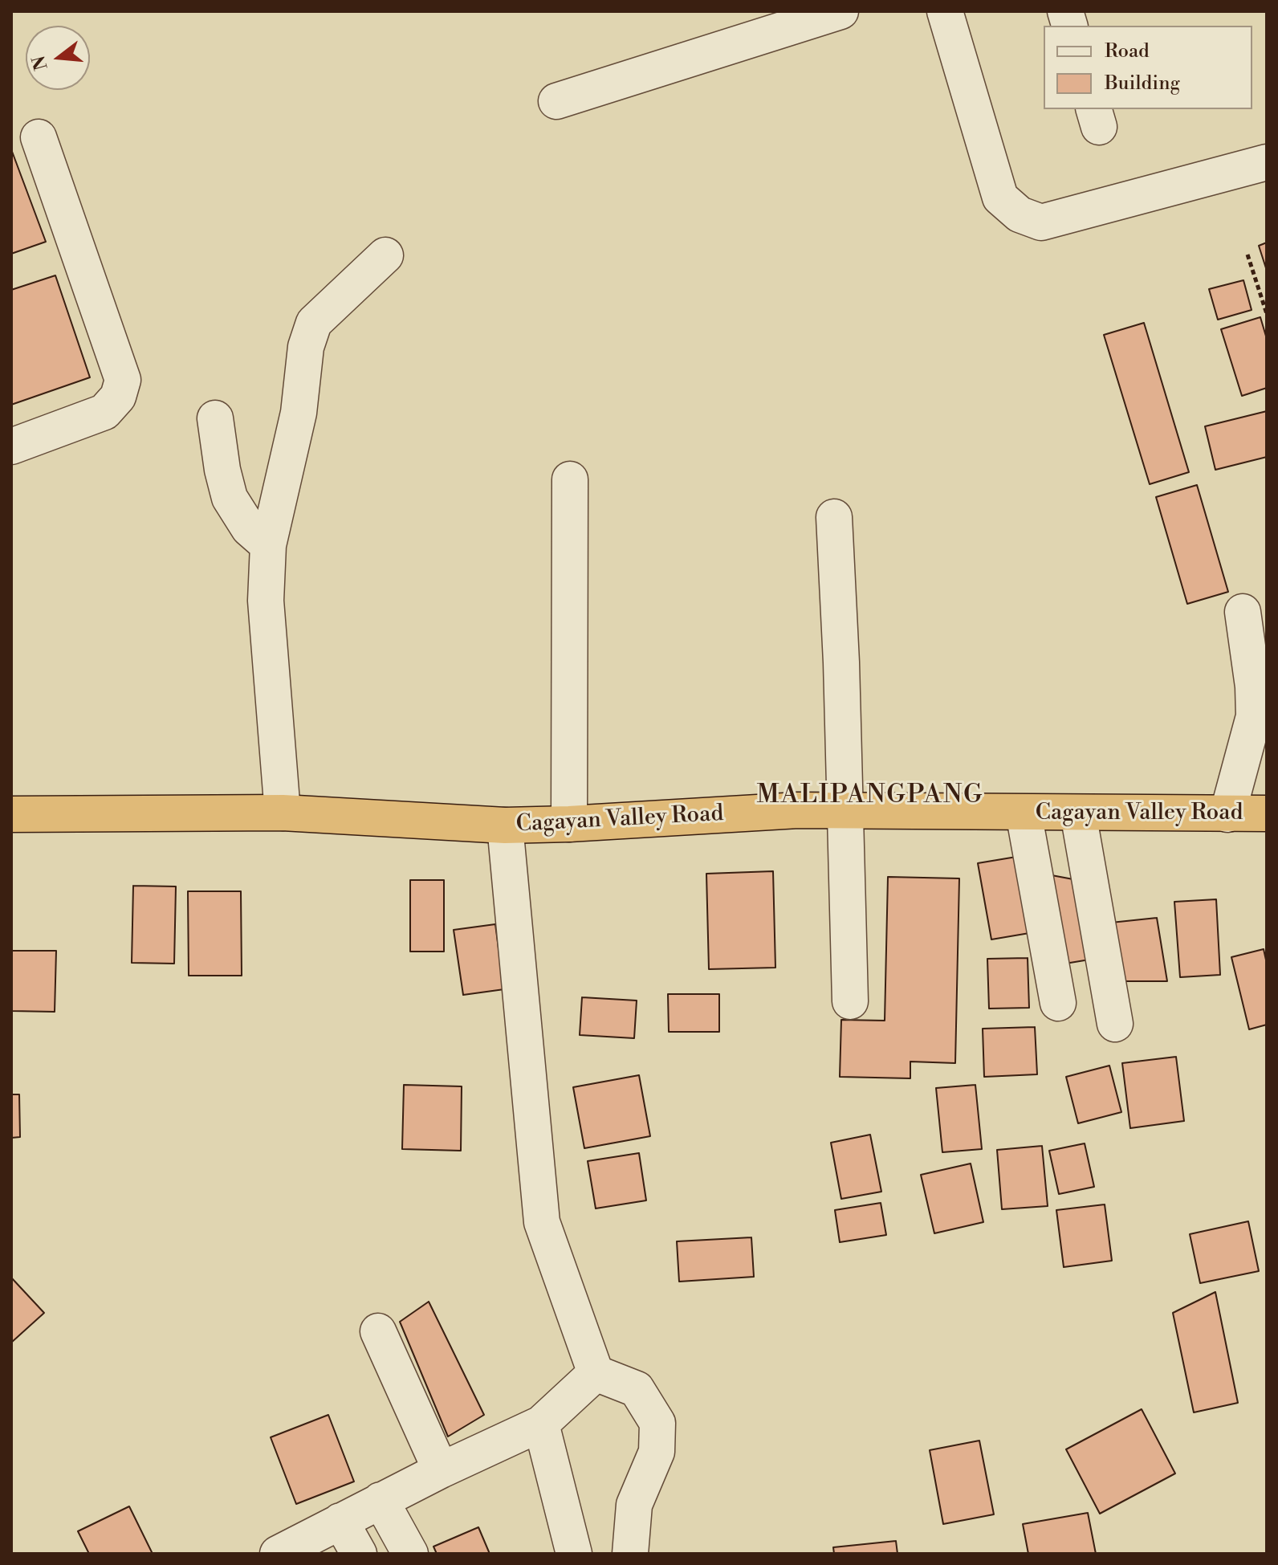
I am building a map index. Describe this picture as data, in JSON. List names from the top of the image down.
{
  "streets": {
    "highway": ["Cagayan Valley Road"]
  },
  "districts": ["MALIPANGPANG"],
  "legend": ["Road", "Building"],
  "north": "left"
}
